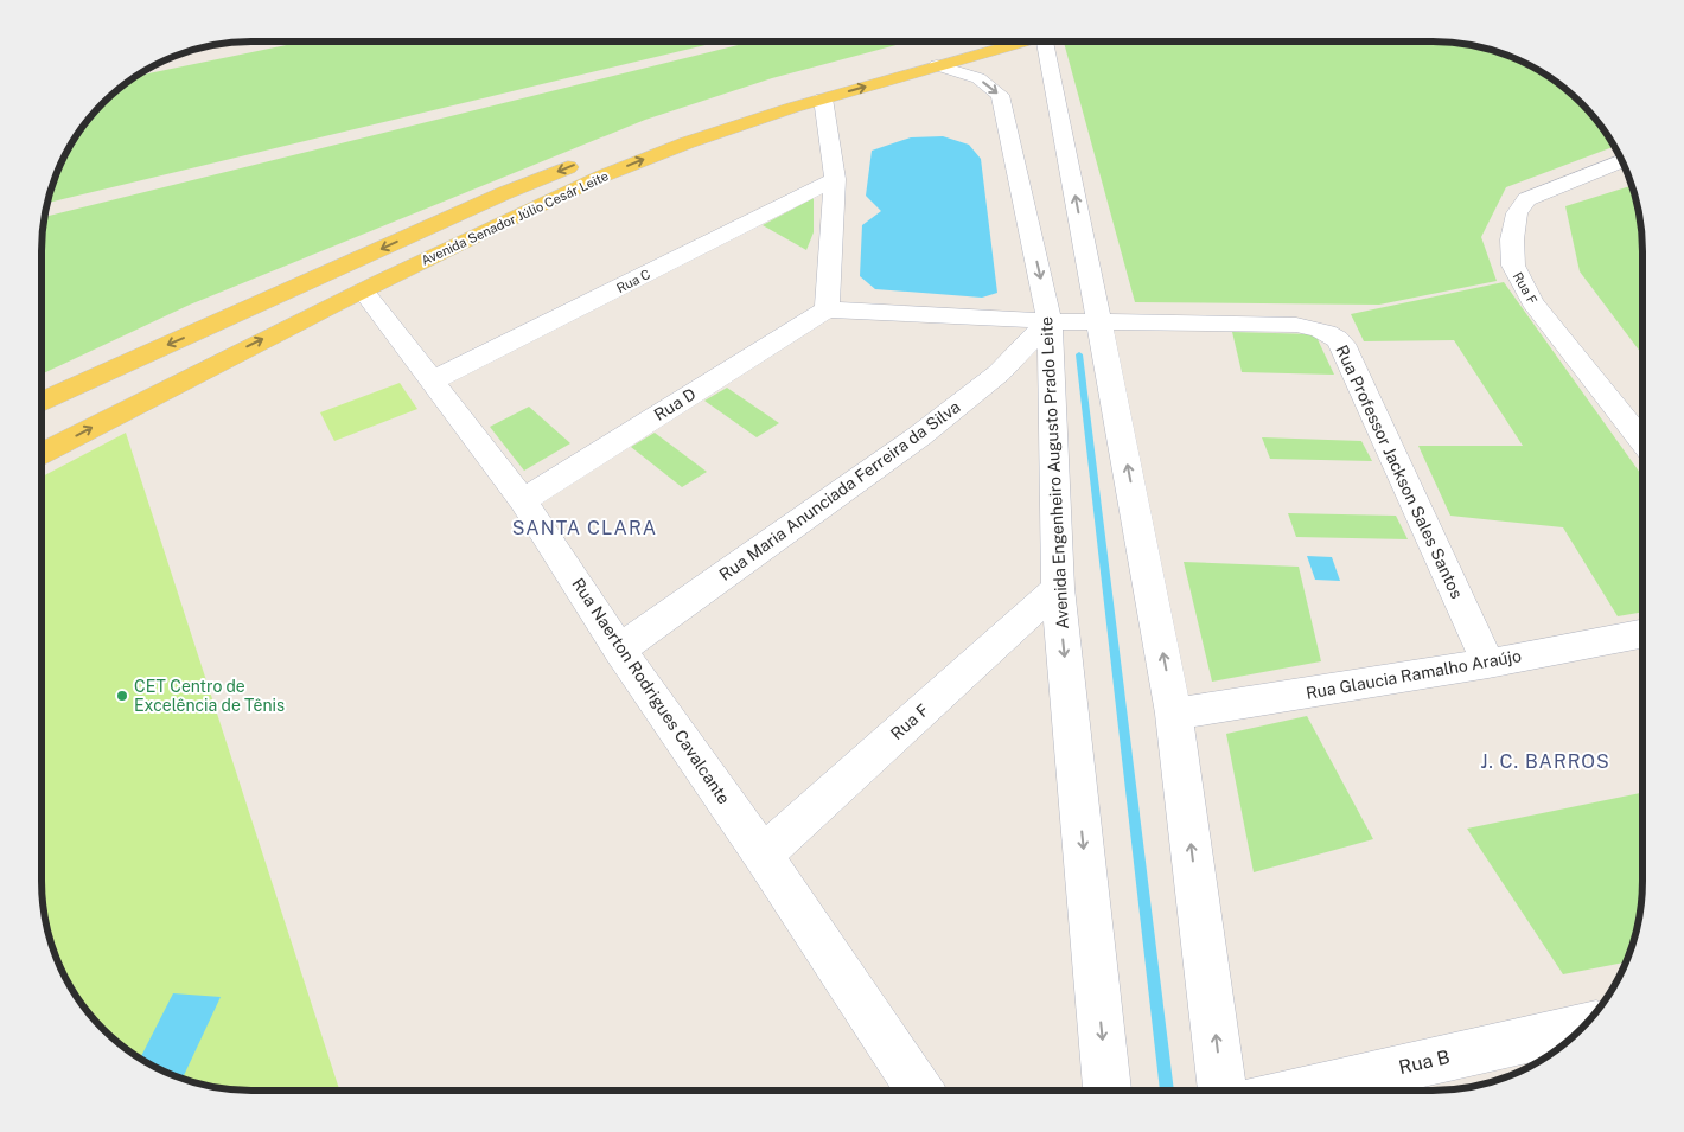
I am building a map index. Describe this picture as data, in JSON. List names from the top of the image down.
{
  "streets": {
    "main road": ["Avenida Senador Júlio Cesár Leite"],
    "street": [
      "Rua C",
      "Rua F",
      "Rua D",
      "Rua Professor Jackson Sales Santos",
      "Avenida Engenheiro Augusto Prado Leite",
      "Rua Maria Anunciada Ferreira da Silva",
      "Rua Glaucia Ramalho Araújo",
      "Rua Naerton Rodrigues Cavalcante",
      "Rua B"
    ]
  },
  "crossings": [
    ["Avenida Senador Júlio Cesár Leite", "Avenida Engenheiro Augusto Prado Leite"],
    ["Avenida Senador Júlio Cesár Leite", "Rua Naerton Rodrigues Cavalcante"],
    ["Rua C", "Rua Naerton Rodrigues Cavalcante"],
    ["Rua F", "Avenida Engenheiro Augusto Prado Leite"],
    ["Rua F", "Rua Naerton Rodrigues Cavalcante"],
    ["Rua D", "Rua Professor Jackson Sales Santos"],
    ["Rua D", "Rua Naerton Rodrigues Cavalcante"],
    ["Rua Professor Jackson Sales Santos", "Avenida Engenheiro Augusto Prado Leite"],
    ["Rua Professor Jackson Sales Santos", "Rua Maria Anunciada Ferreira da Silva"],
    ["Rua Professor Jackson Sales Santos", "Rua Glaucia Ramalho Araújo"],
    ["Avenida Engenheiro Augusto Prado Leite", "Rua Maria Anunciada Ferreira da Silva"],
    ["Rua Maria Anunciada Ferreira da Silva", "Rua Naerton Rodrigues Cavalcante"]
  ],
  "districts": ["SANTA CLARA", "J. C. BARROS"],
  "places": ["CET Centro de Excelência de Tênis"]
}
